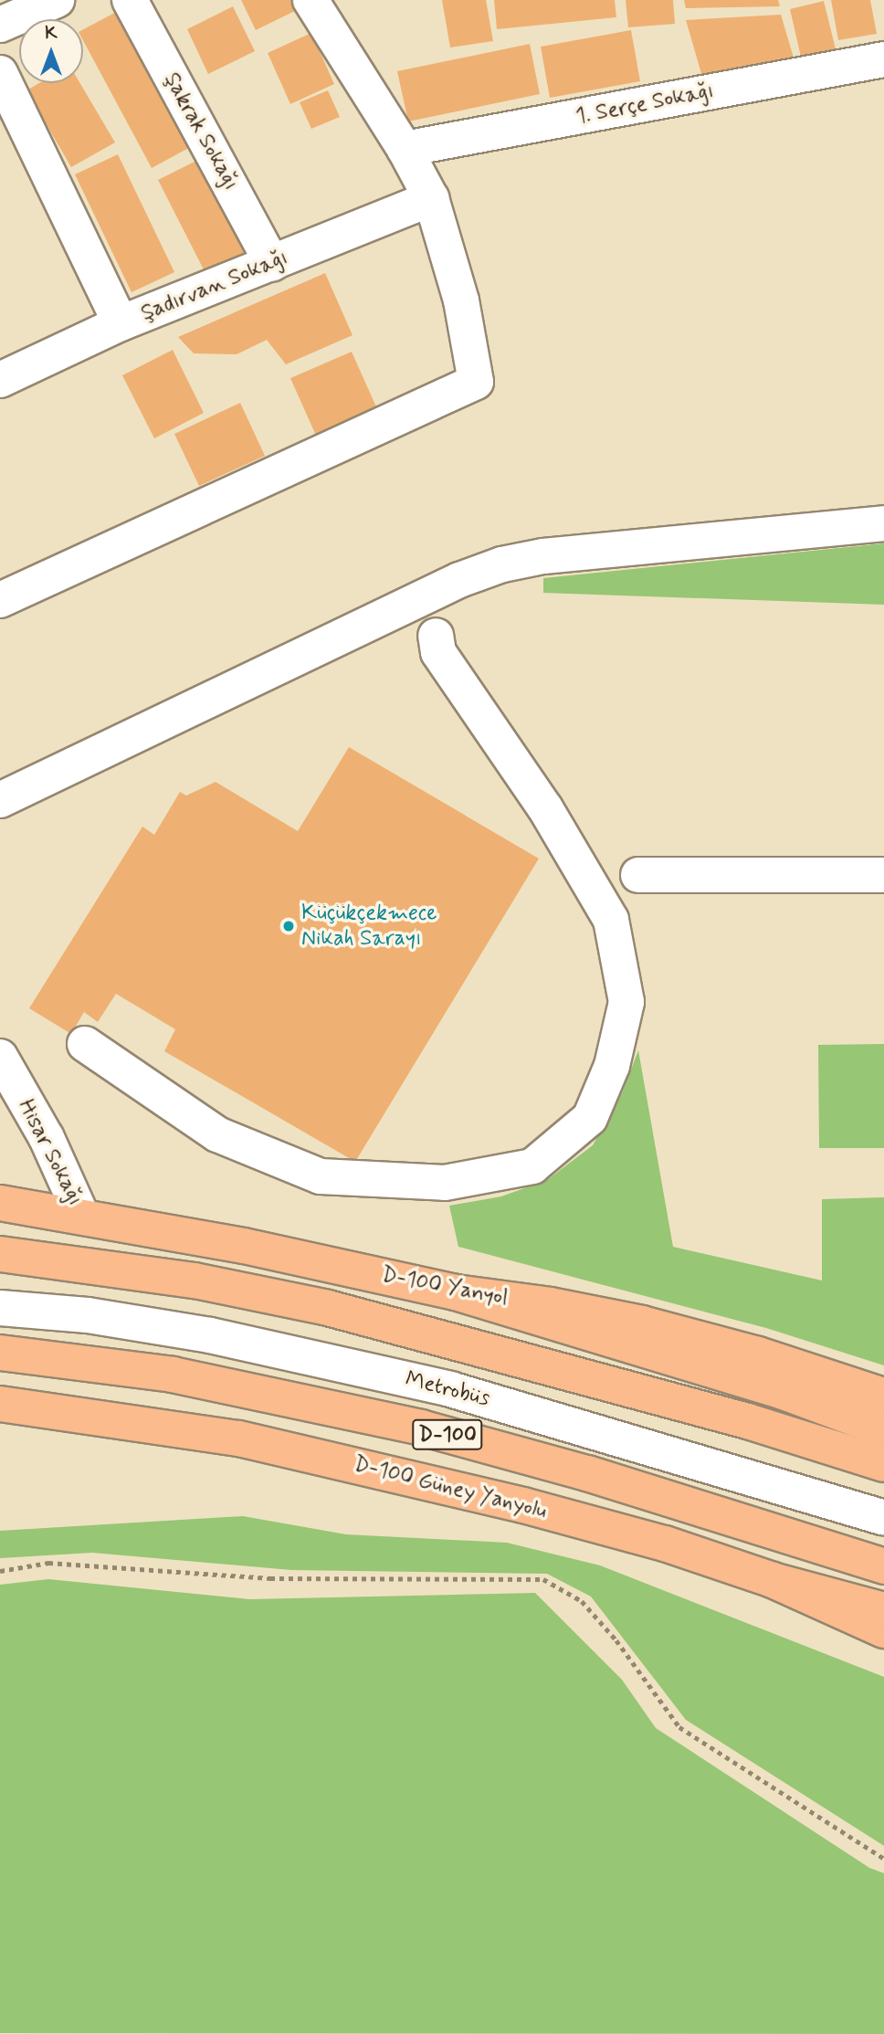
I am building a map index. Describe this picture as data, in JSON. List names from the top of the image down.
{
  "streets": {
    "main road": ["D-100 Yanyol", "D-100", "D-100 Güney Yanyolu"],
    "street": [
      "1. Serçe Sokağı",
      "Şakrak Sokağı",
      "Şadırvan Sokağı",
      "Hisar Sokağı",
      "Metrobüs"
    ]
  },
  "crossings": [
    ["Şakrak Sokağı", "Şadırvan Sokağı"],
    ["Hisar Sokağı", "D-100 Yanyol"]
  ],
  "places": ["Küçükçekmece Nikah Sarayı"],
  "north": "top"
}
